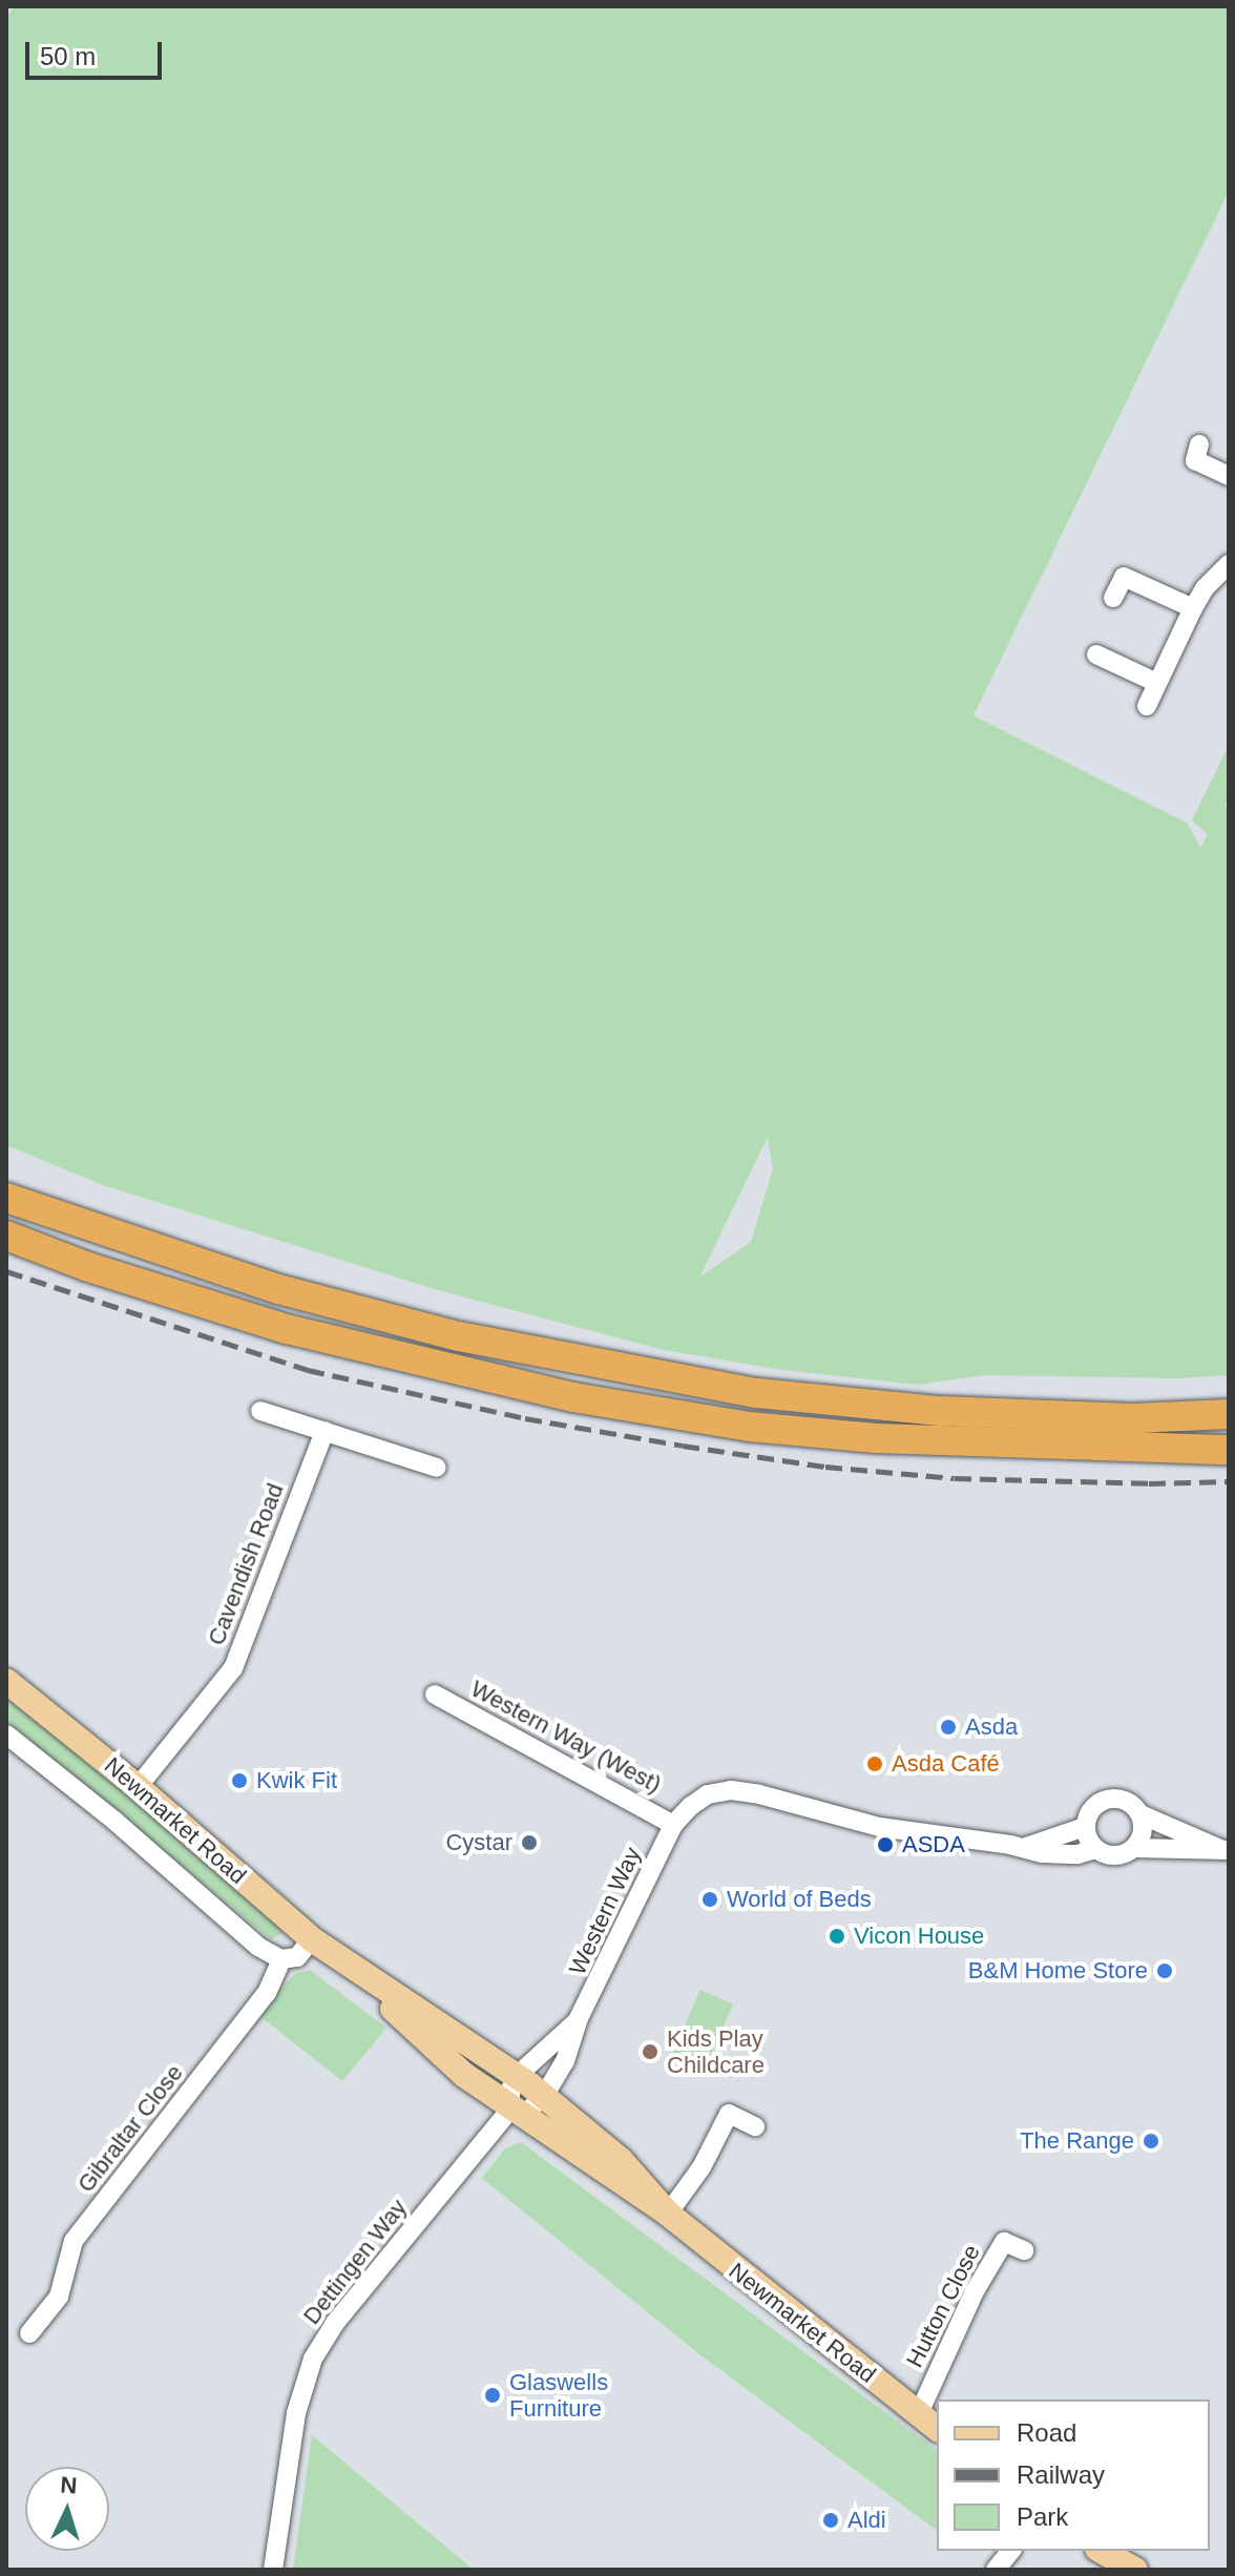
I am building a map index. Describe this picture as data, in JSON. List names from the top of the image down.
{
  "streets": {
    "main road": ["Newmarket Road"],
    "street": [
      "Cavendish Road",
      "Western Way (West)",
      "Western Way",
      "Gibraltar Close",
      "Dettingen Way",
      "Hutton Close"
    ]
  },
  "crossings": [
    ["Cavendish Road", "Newmarket Road"],
    ["Western Way (West)", "Western Way"],
    ["Newmarket Road", "Western Way"],
    ["Newmarket Road", "Dettingen Way"],
    ["Newmarket Road", "Hutton Close"]
  ],
  "places": [
    "Asda",
    "Asda Café",
    "Kwik Fit",
    "Cystar",
    "ASDA",
    "World of Beds",
    "Vicon House",
    "B&M Home Store",
    "Kids Play Childcare",
    "The Range",
    "Glaswells Furniture",
    "Aldi"
  ],
  "legend": ["Road", "Railway", "Park"],
  "scale_bar": "50 m",
  "north": "top"
}
